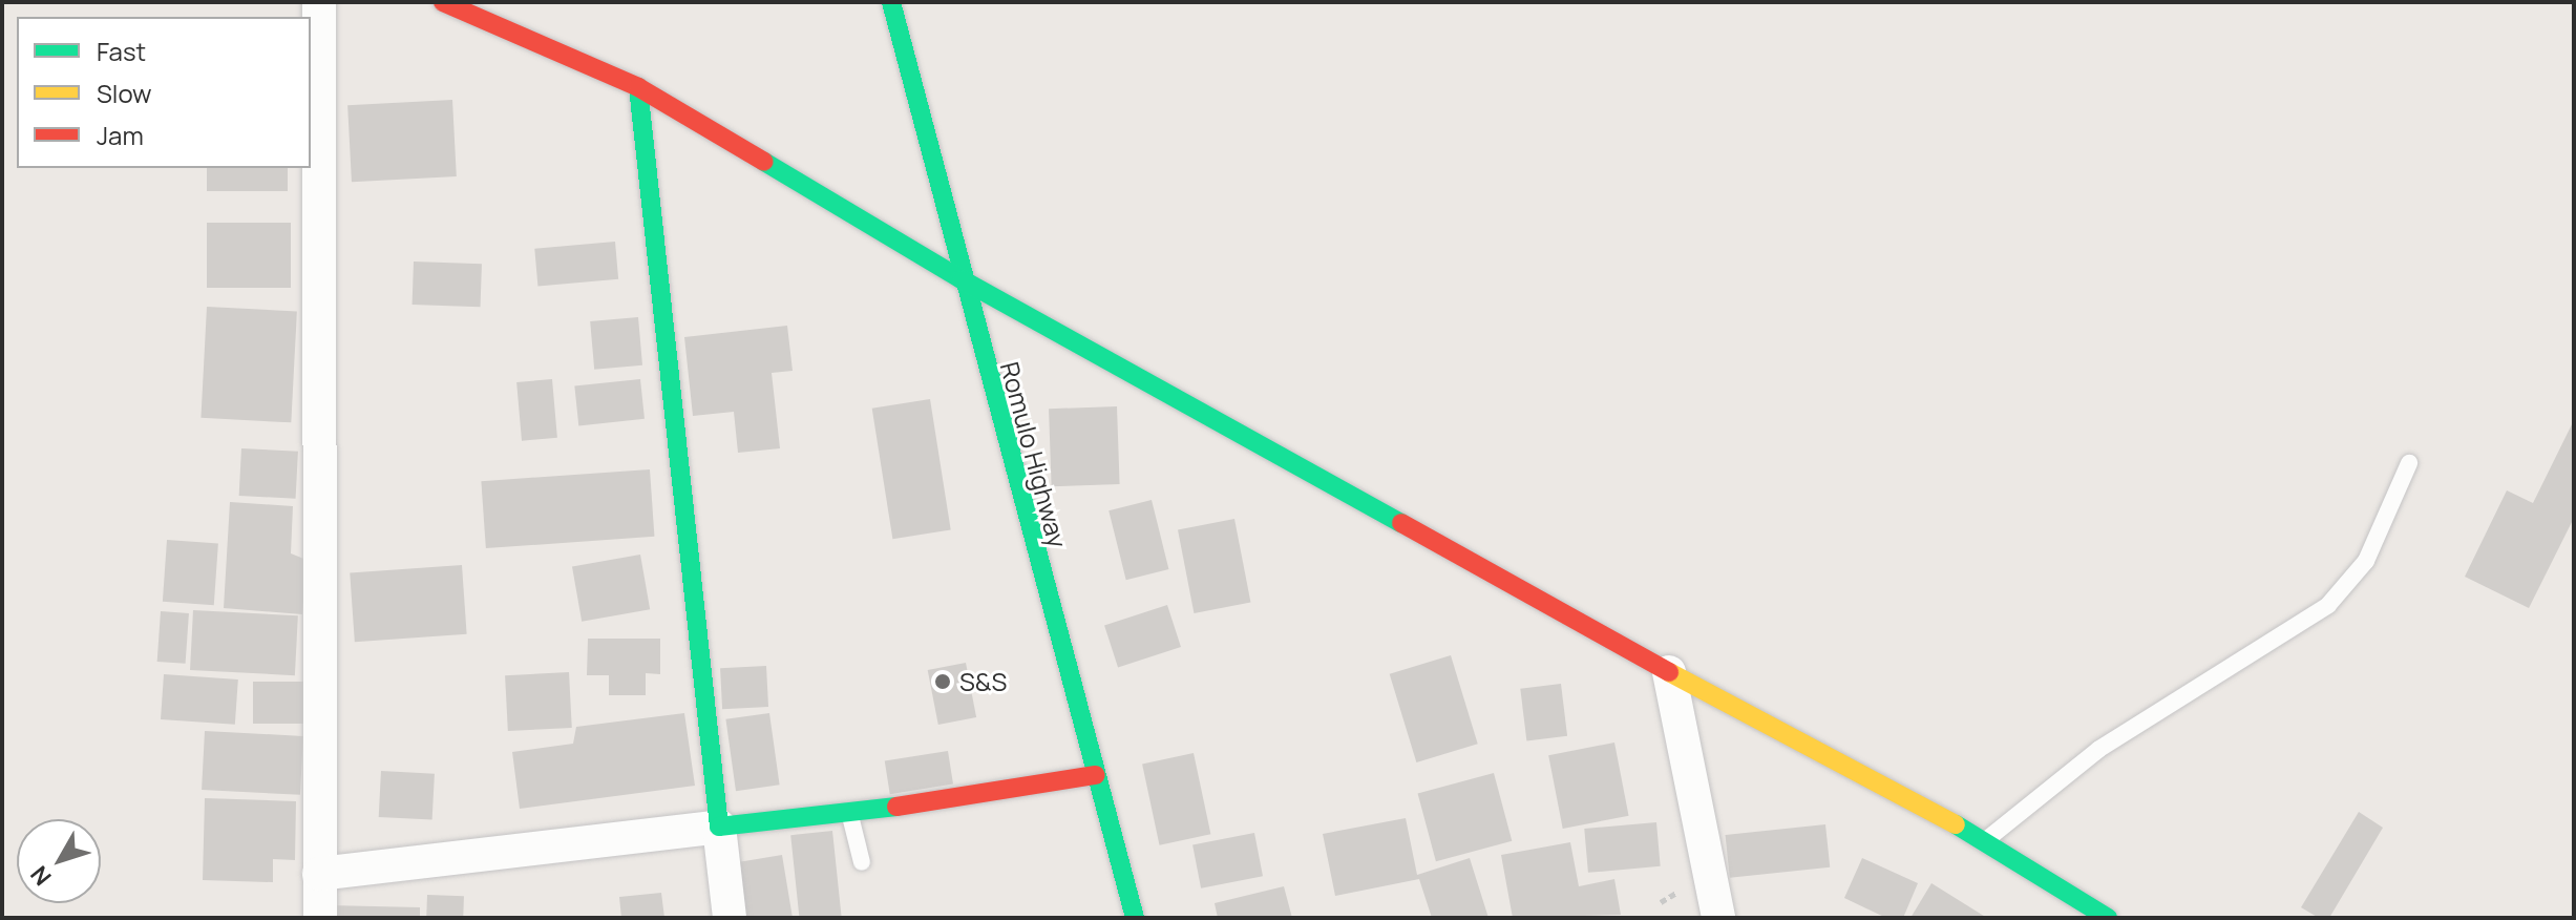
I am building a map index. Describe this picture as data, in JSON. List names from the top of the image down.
{
  "streets": {
    "main road": ["Romulo Highway"]
  },
  "places": ["S&S"],
  "legend": ["Fast", "Slow", "Jam"],
  "north": "bottom left"
}
